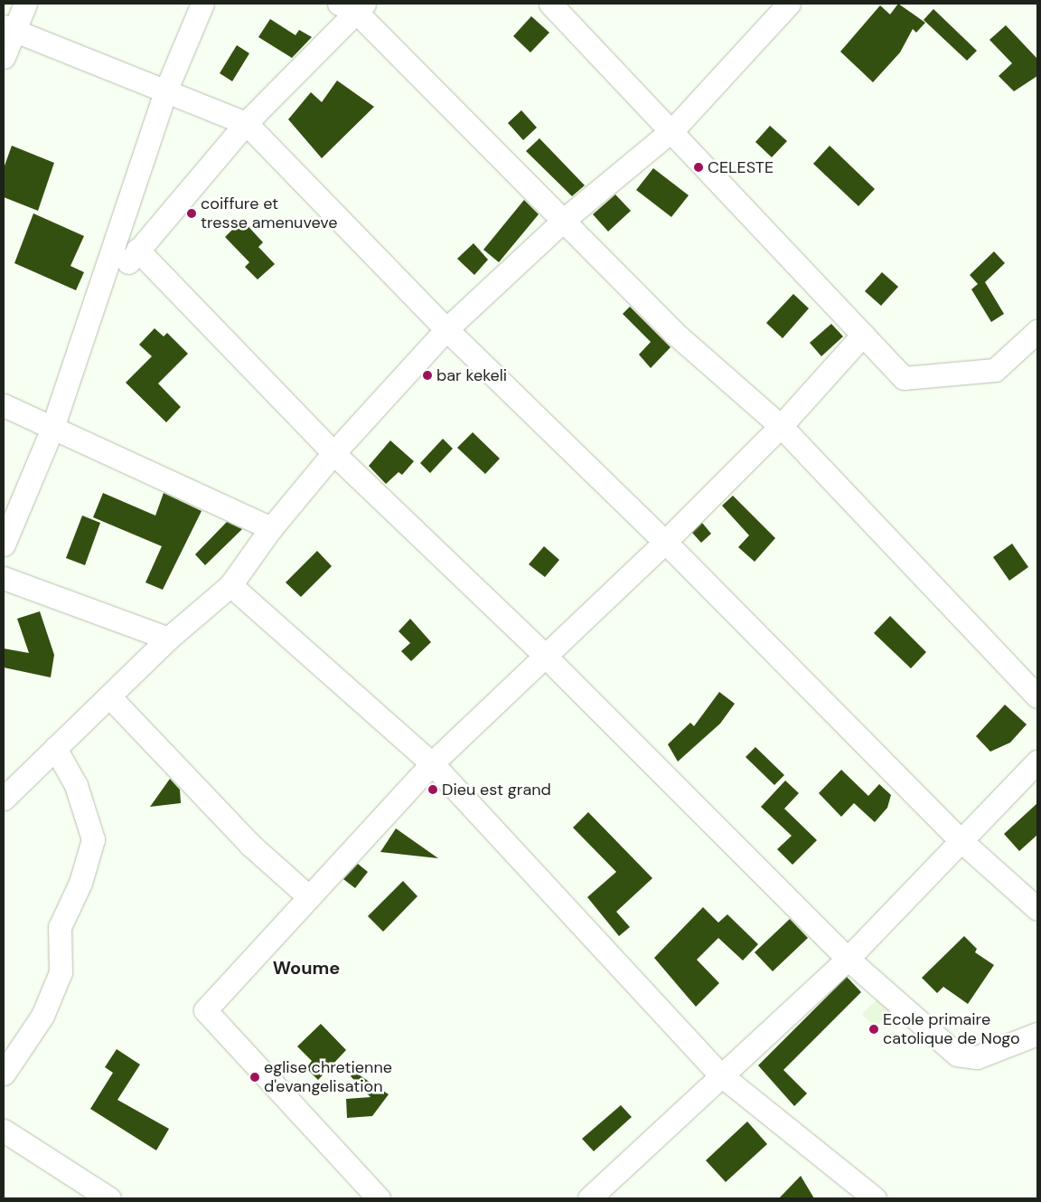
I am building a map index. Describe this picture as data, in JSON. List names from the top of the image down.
{
  "districts": ["Woume"],
  "places": [
    "CELESTE",
    "coiffure et tresse amenuveve",
    "bar kekeli",
    "Dieu est grand",
    "Ecole primaire catolique de Nogo",
    "eglise chretienne d'evangelisation"
  ]
}
